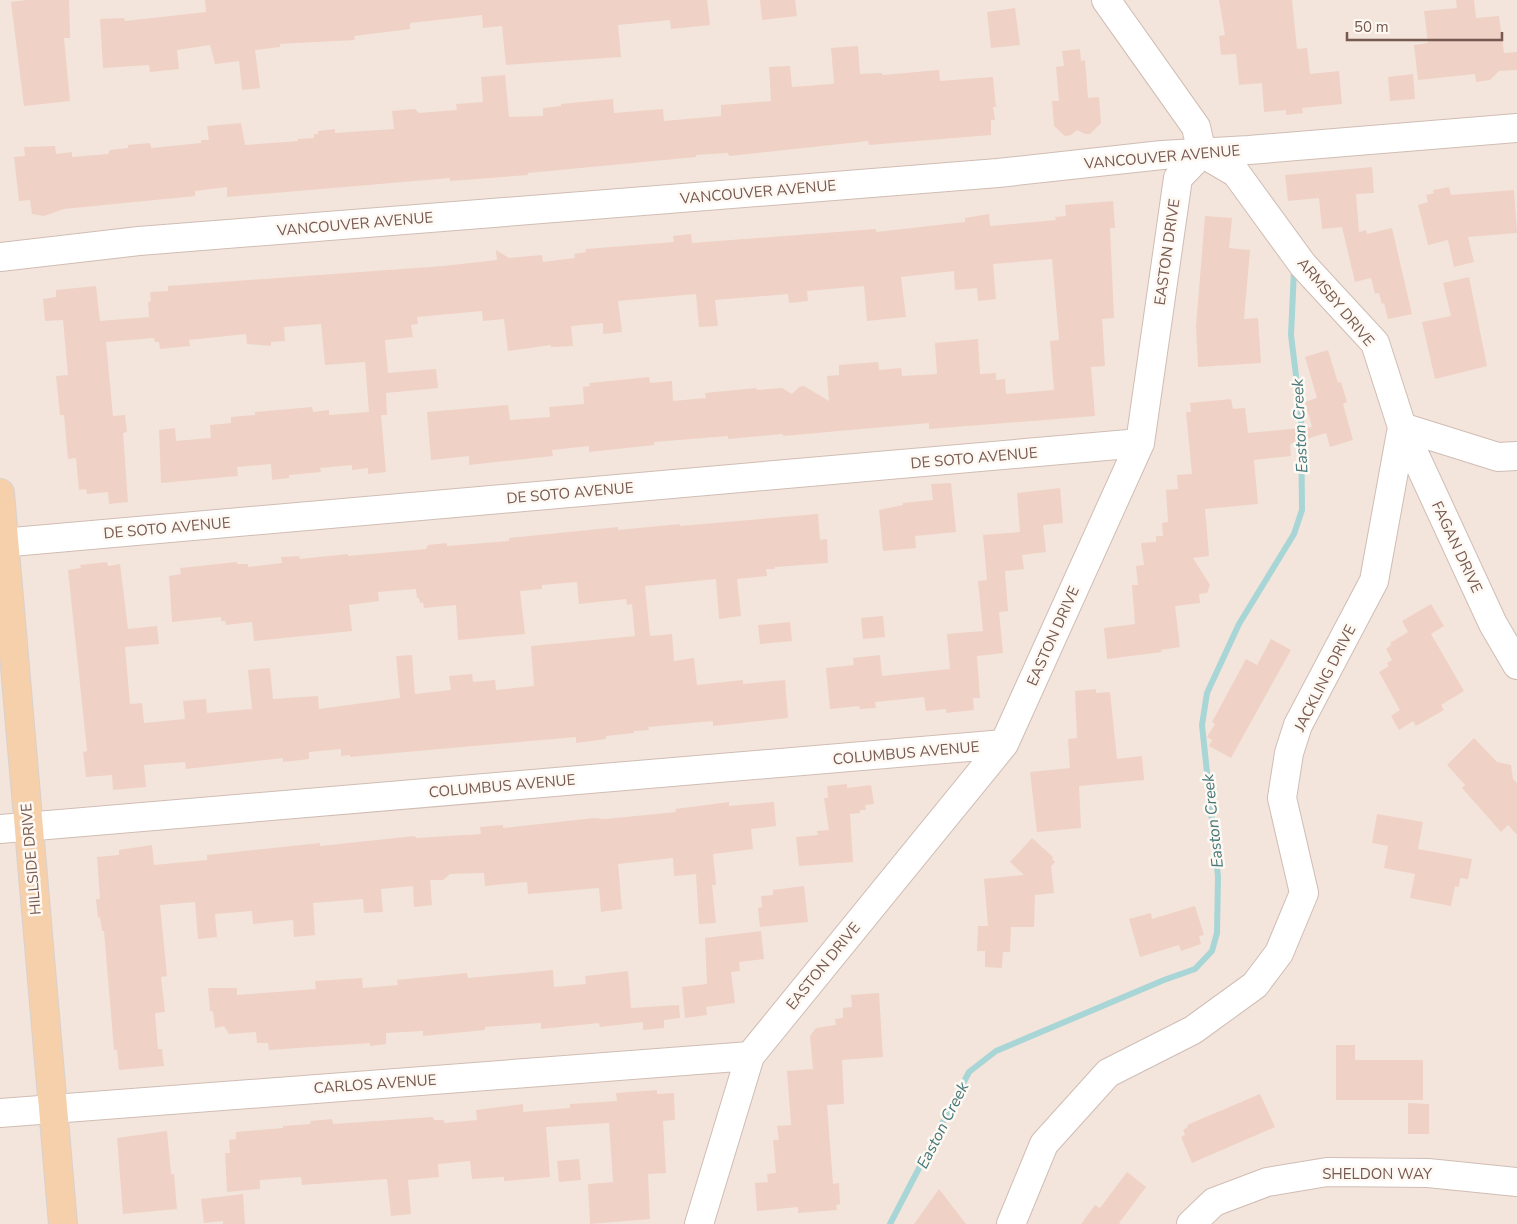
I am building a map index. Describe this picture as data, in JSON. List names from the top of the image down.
{
  "streets": {
    "main road": ["HILLSIDE DRIVE"],
    "street": [
      "VANCOUVER AVENUE",
      "EASTON DRIVE",
      "ARMSBY DRIVE",
      "DE SOTO AVENUE",
      "FAGAN DRIVE",
      "JACKLING DRIVE",
      "COLUMBUS AVENUE",
      "CARLOS AVENUE",
      "SHELDON WAY"
    ]
  },
  "crossings": [
    ["VANCOUVER AVENUE", "EASTON DRIVE"],
    ["VANCOUVER AVENUE", "ARMSBY DRIVE"],
    ["EASTON DRIVE", "ARMSBY DRIVE"],
    ["EASTON DRIVE", "DE SOTO AVENUE"],
    ["EASTON DRIVE", "COLUMBUS AVENUE"],
    ["EASTON DRIVE", "CARLOS AVENUE"],
    ["ARMSBY DRIVE", "FAGAN DRIVE"],
    ["ARMSBY DRIVE", "JACKLING DRIVE"],
    ["DE SOTO AVENUE", "HILLSIDE DRIVE"],
    ["FAGAN DRIVE", "JACKLING DRIVE"],
    ["COLUMBUS AVENUE", "HILLSIDE DRIVE"],
    ["HILLSIDE DRIVE", "CARLOS AVENUE"]
  ],
  "water": ["Easton Creek"],
  "scale_bar": "50 m"
}
